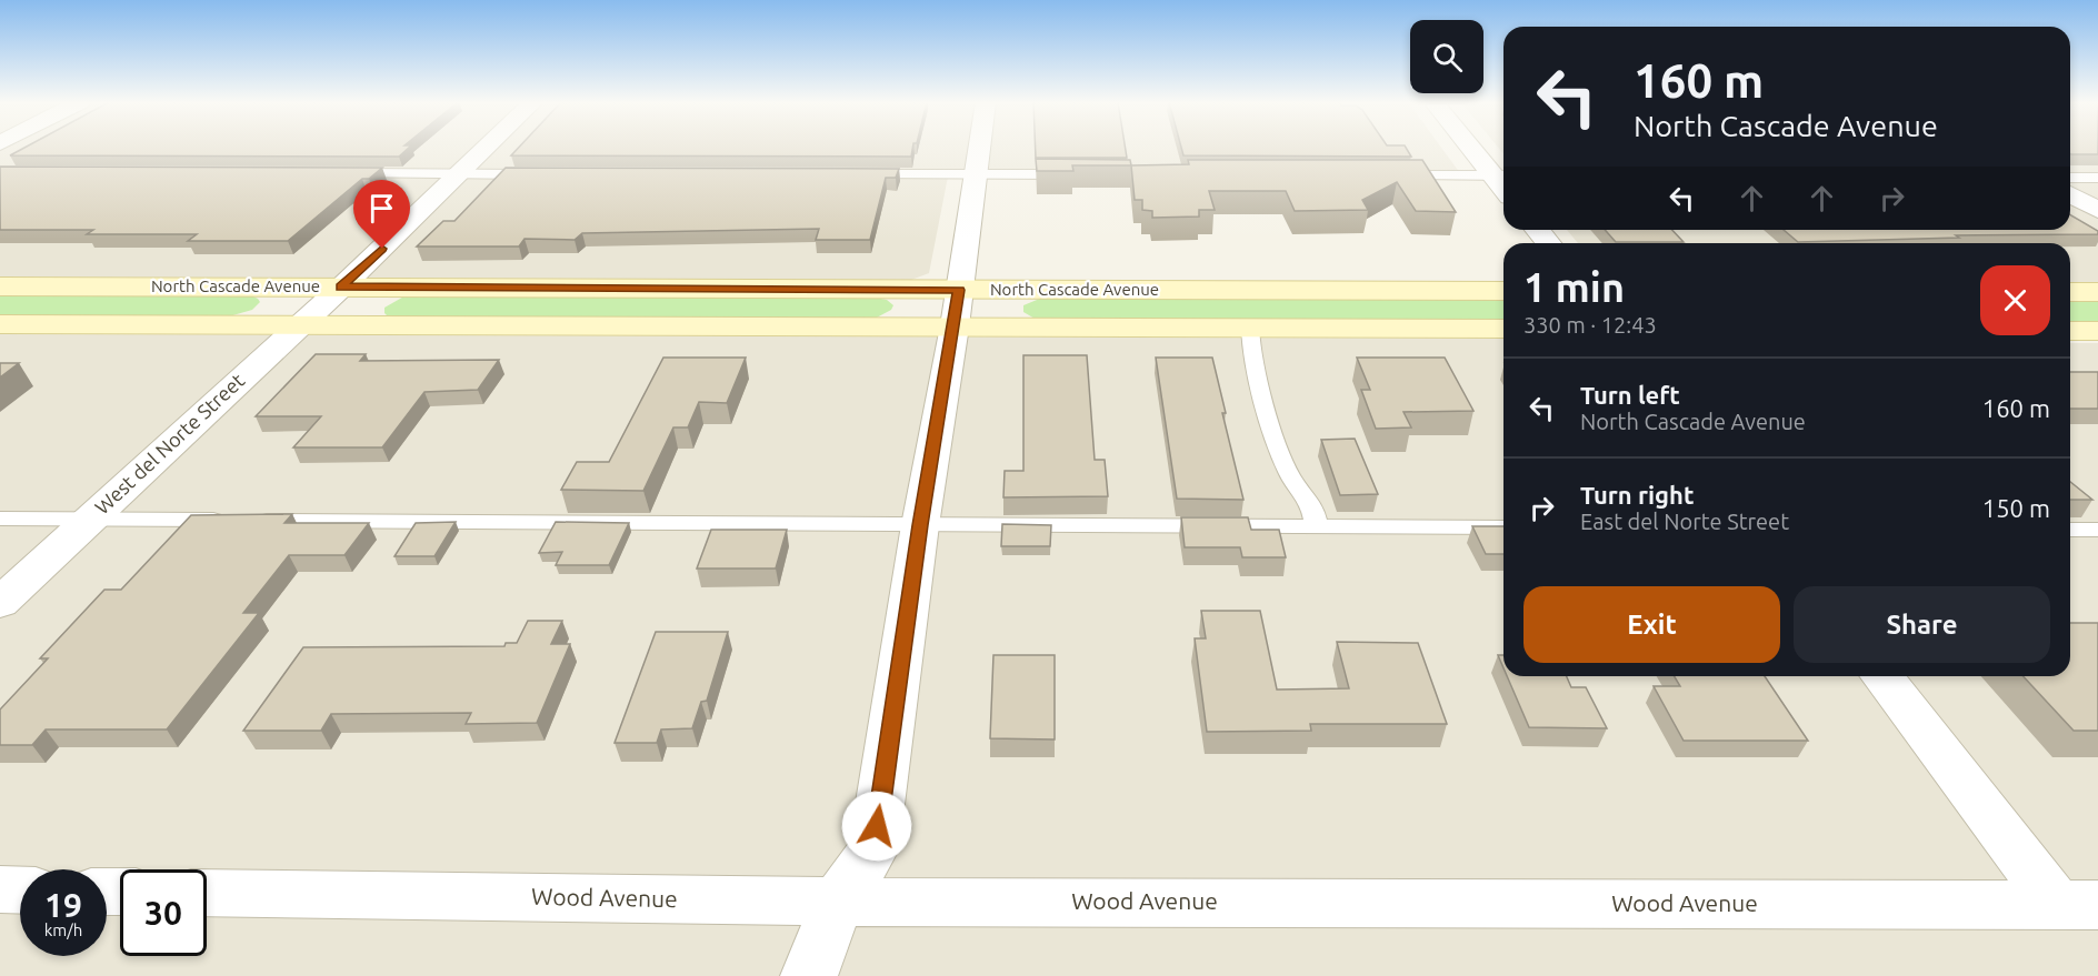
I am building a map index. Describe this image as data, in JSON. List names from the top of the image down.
{
  "streets": {
    "main road": ["North Cascade Avenue"],
    "street": ["West del Norte Street", "Wood Avenue"]
  },
  "crossings": [
    ["North Cascade Avenue", "West del Norte Street"]
  ],
  "page": {
    "turn": ["160 m", "North Cascade Avenue"],
    "heading": ["1 min", "330 m · 12:43"],
    "list": [
      {
        "name": "Turn left",
        "note": "North Cascade Avenue",
        "value": "160 m"
      },
      {
        "name": "Turn right",
        "note": "East del Norte Street",
        "value": "150 m"
      }
    ],
    "buttons": ["Exit", "Share"],
    "speed": "19 km/h",
    "limit": "30"
  }
}
